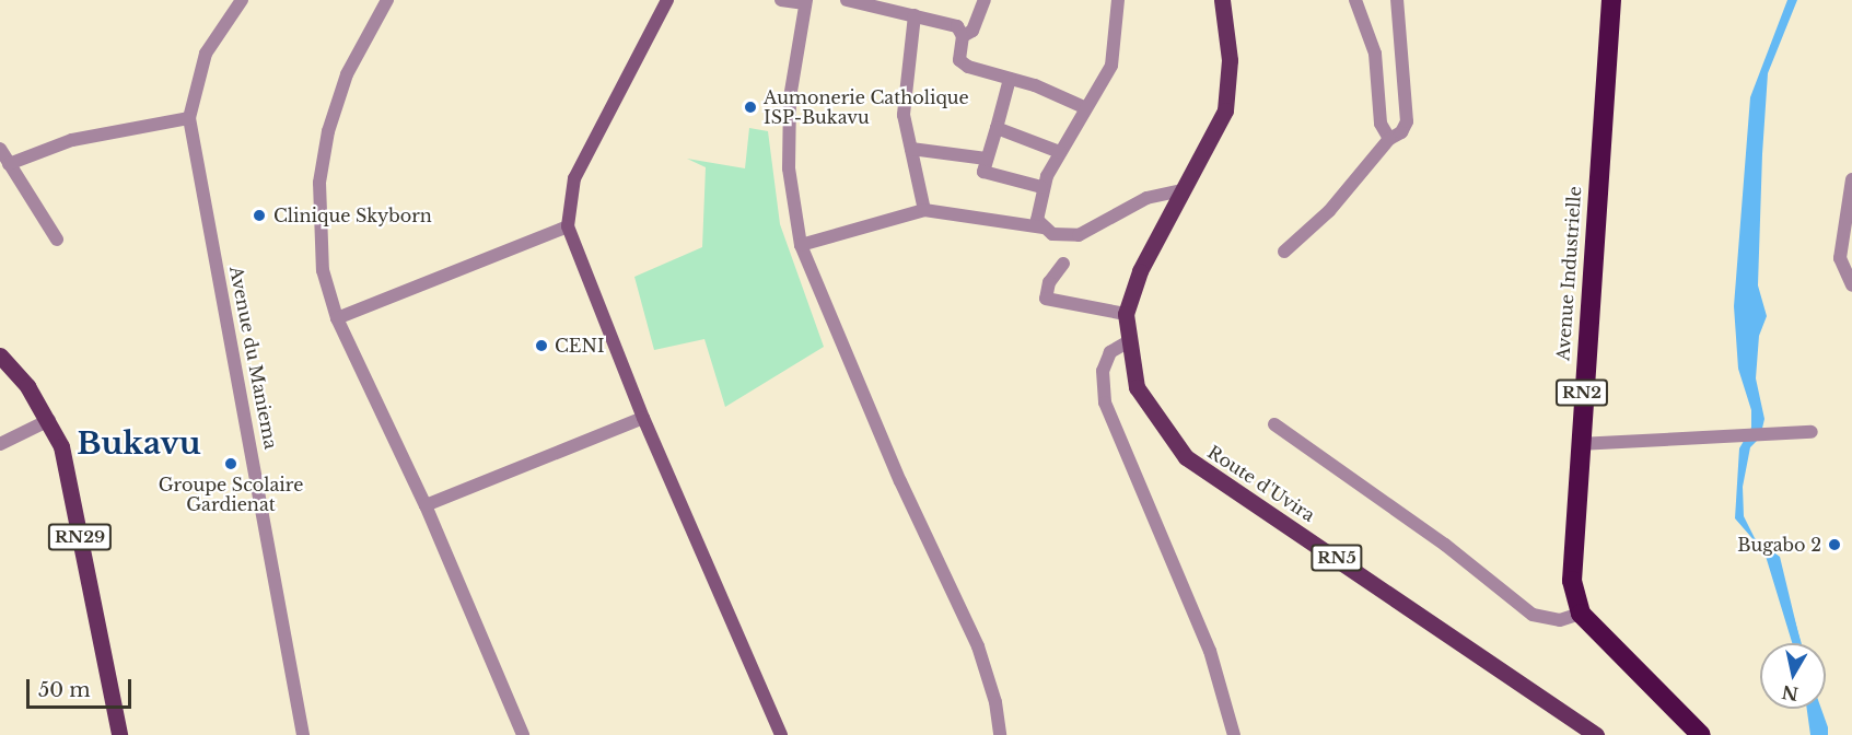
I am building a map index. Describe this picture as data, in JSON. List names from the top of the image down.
{
  "streets": {
    "highway": ["Avenue Industrielle", "RN2"],
    "main road": ["Route d'Uvira", "RN29", "RN5"],
    "street": ["Avenue du Maniema"]
  },
  "districts": ["Bukavu"],
  "places": [
    "Aumonerie Catholique ISP-Bukavu",
    "Clinique Skyborn",
    "CENI",
    "Groupe Scolaire Gardienat",
    "Bugabo 2"
  ],
  "scale_bar": "50 m",
  "north": "bottom"
}
